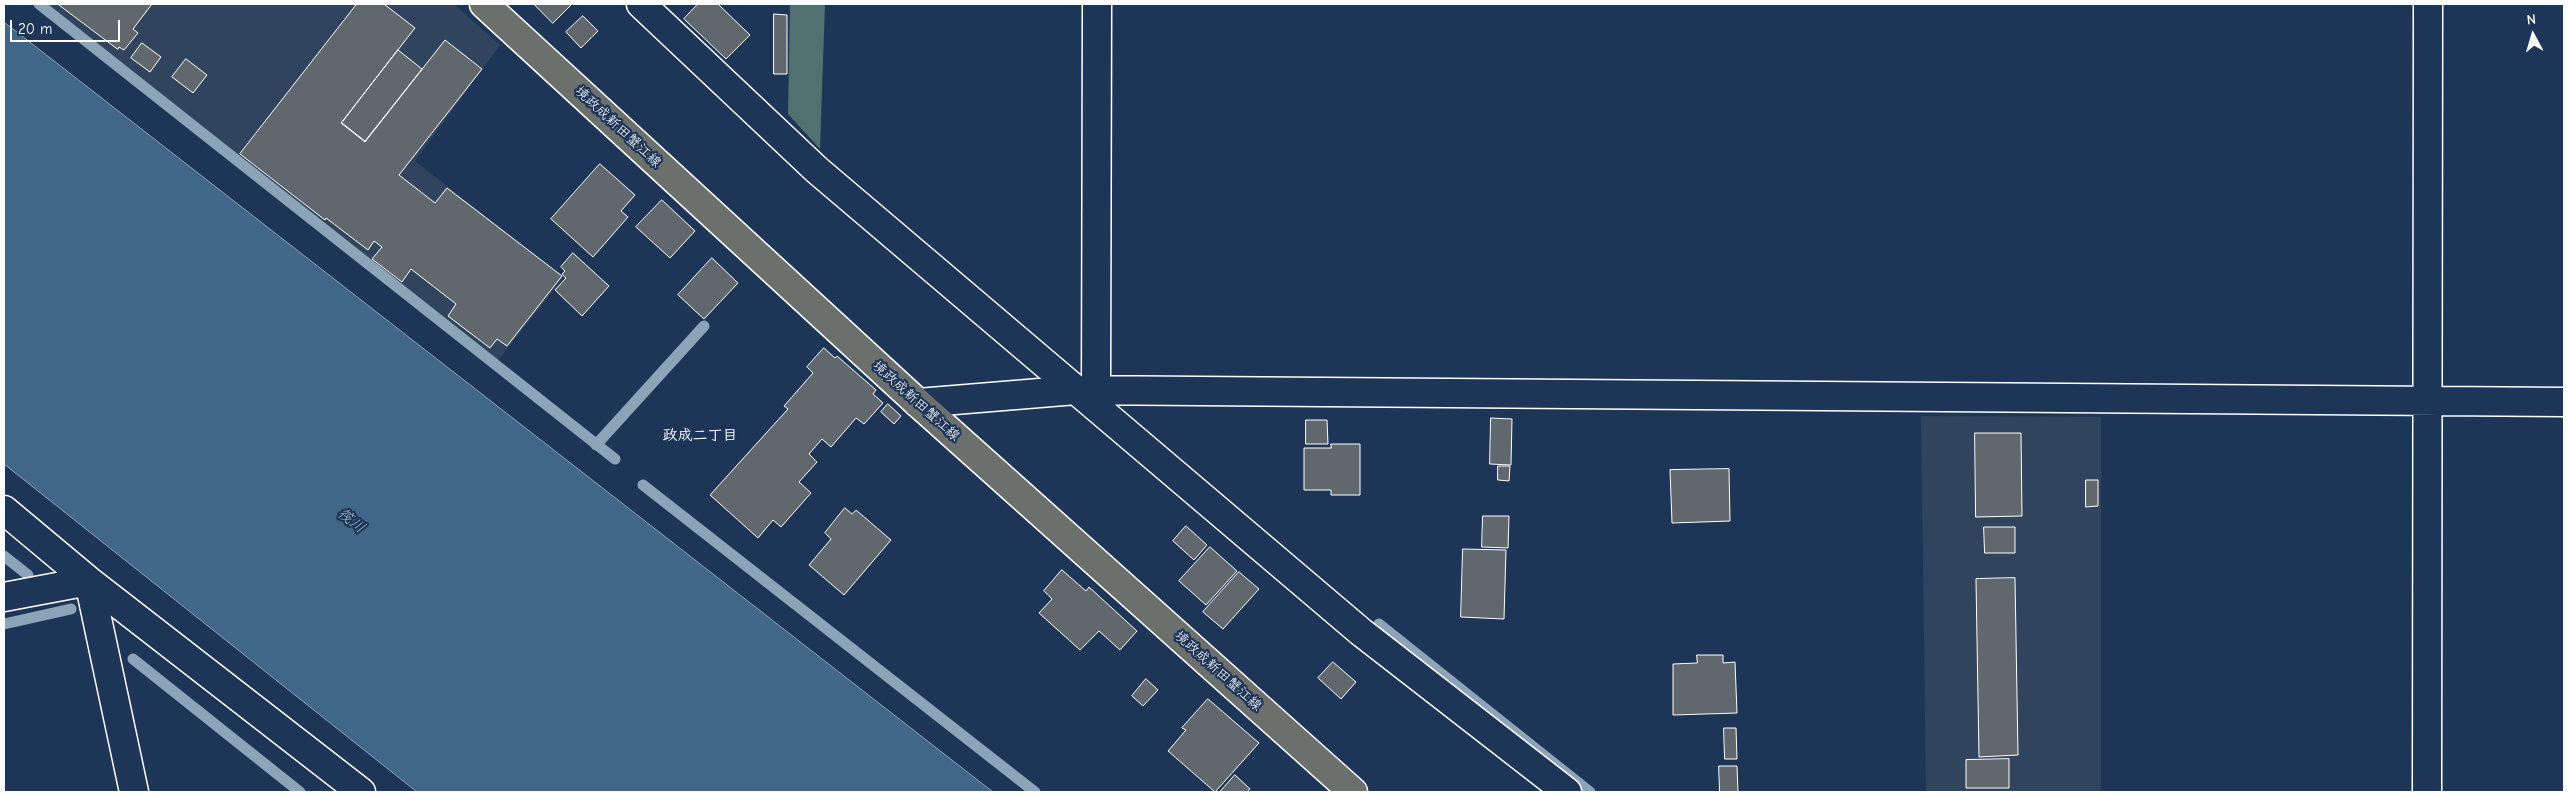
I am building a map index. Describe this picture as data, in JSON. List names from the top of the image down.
{
  "streets": {
    "main road": ["境政成新田蟹江線"]
  },
  "districts": ["政成二丁目"],
  "water": ["筏川"],
  "scale_bar": "20 m",
  "north": "top"
}
